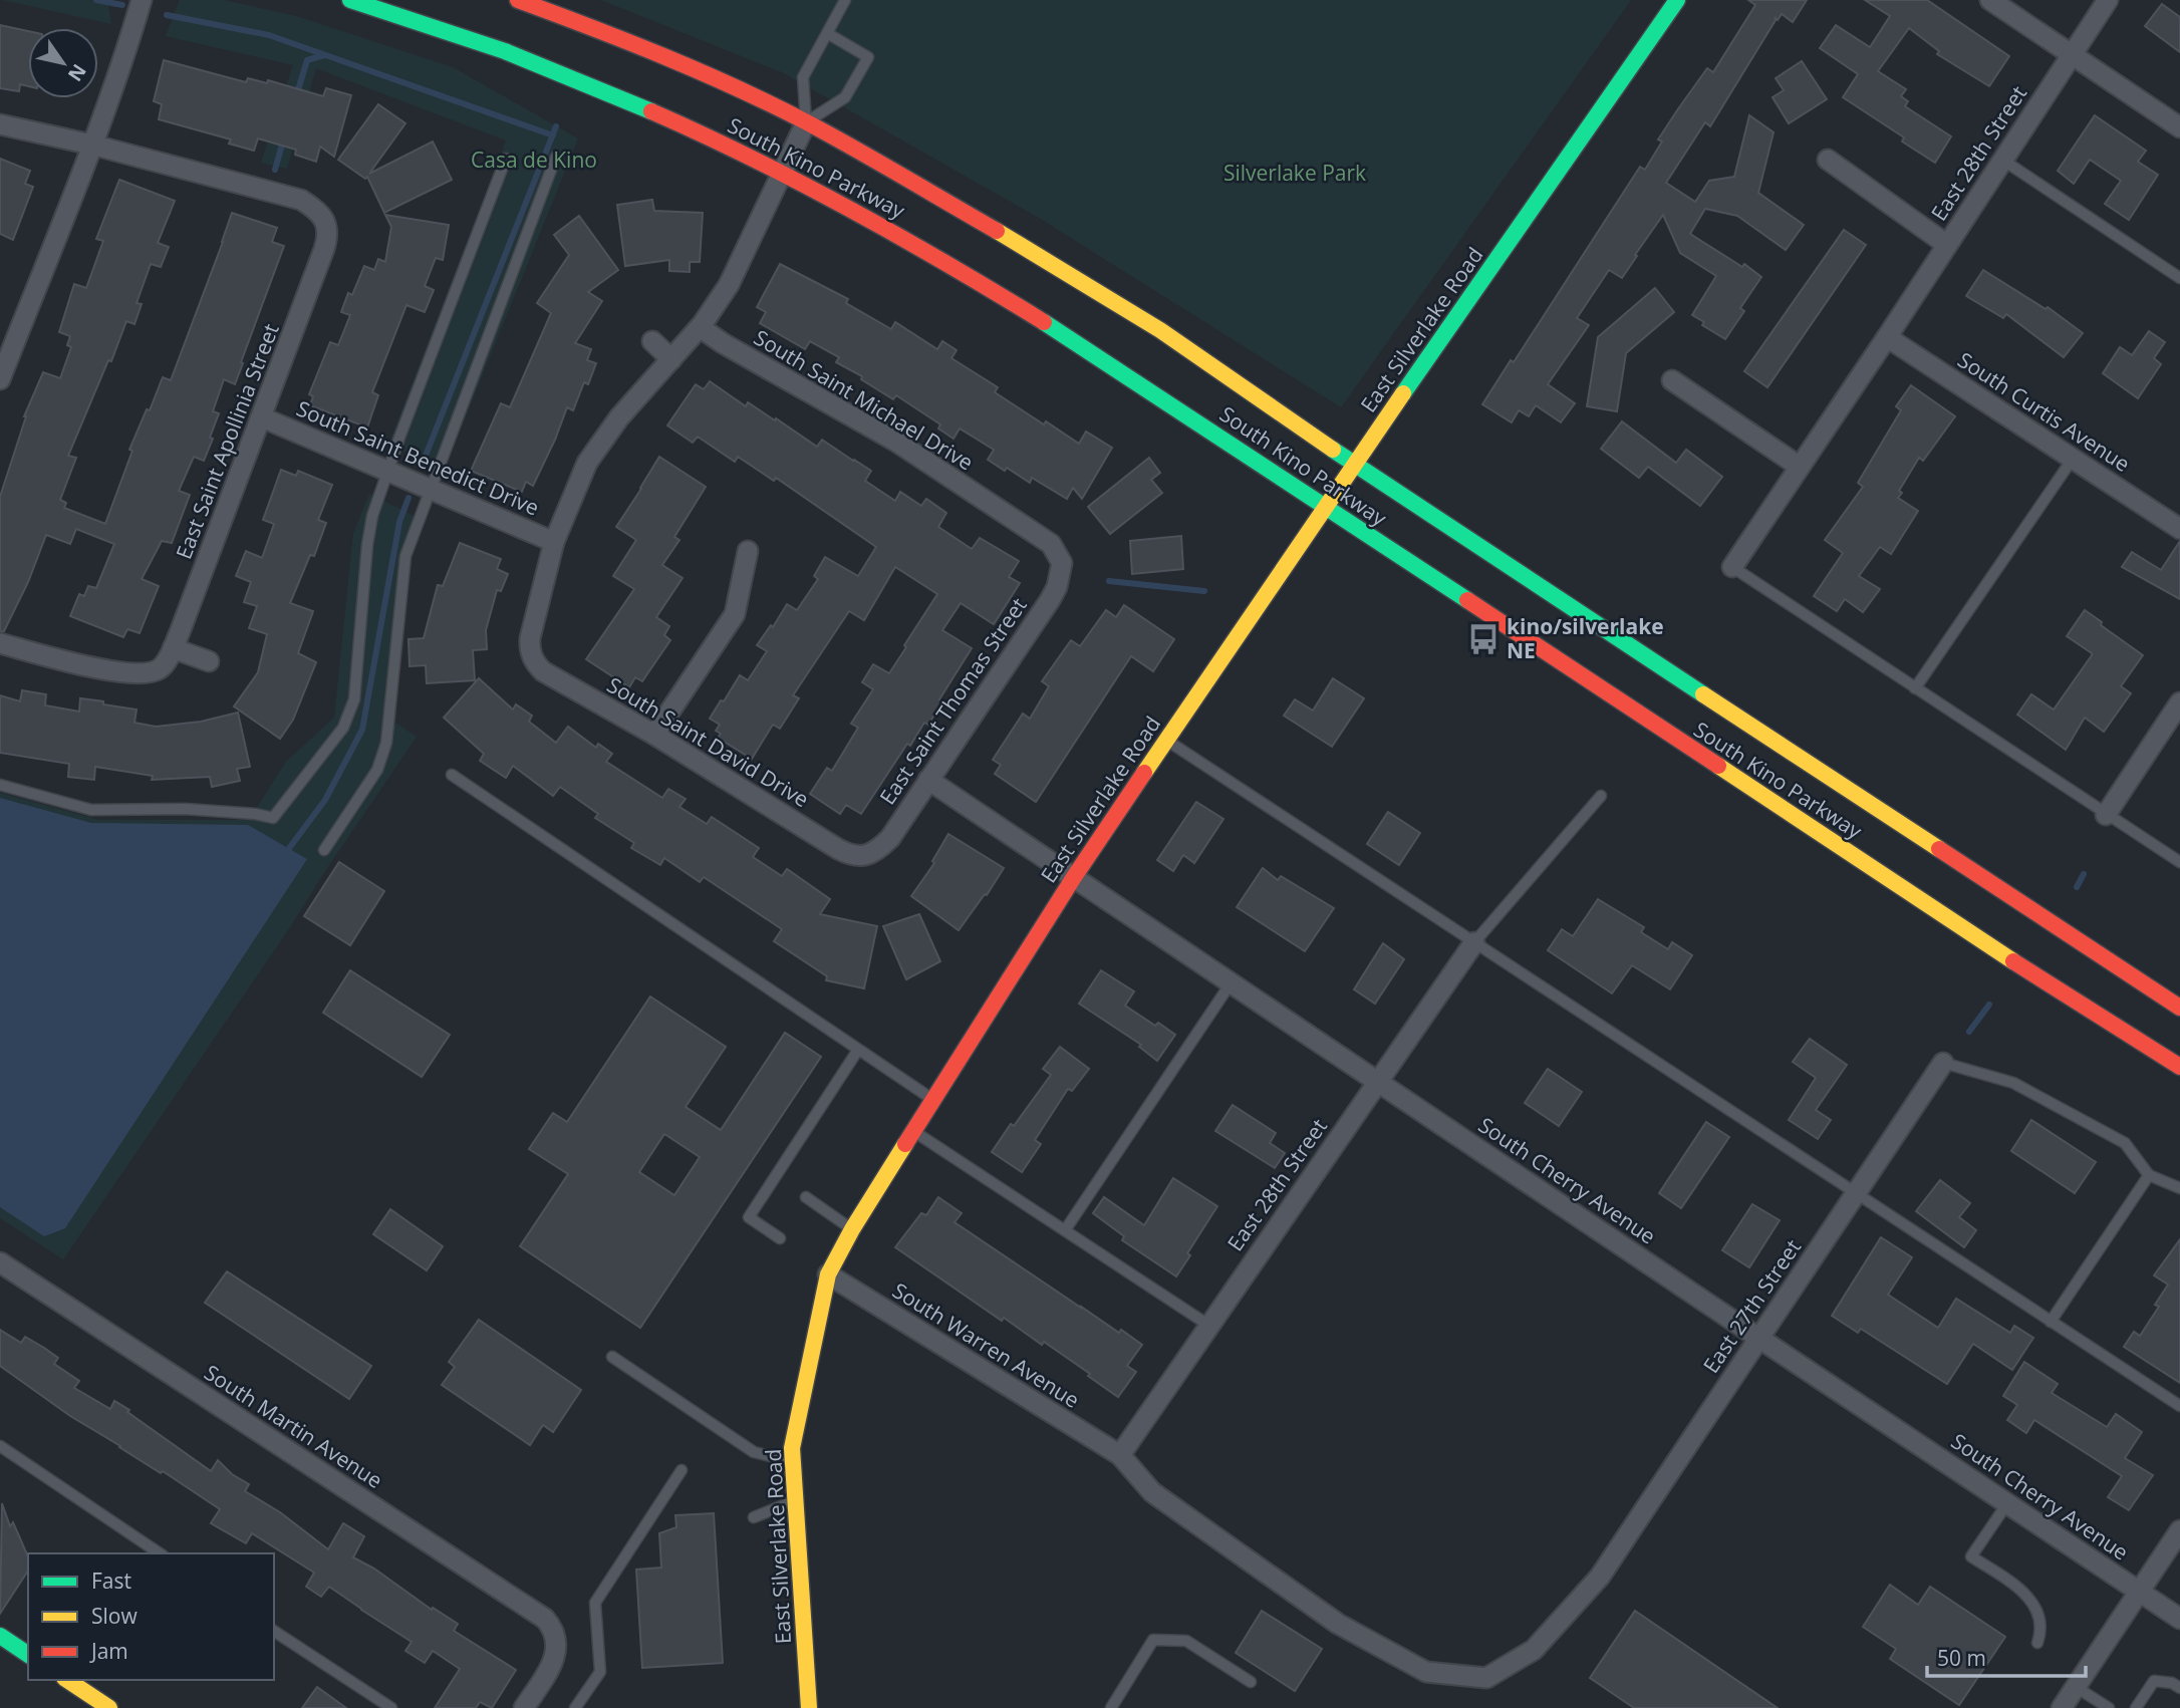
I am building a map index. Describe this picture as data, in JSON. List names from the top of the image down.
{
  "streets": {
    "main road": ["South Kino Parkway", "East Silverlake Road"],
    "street": [
      "East 28th Street",
      "South Saint Michael Drive",
      "South Curtis Avenue",
      "East Saint Apollinia Street",
      "South Saint Benedict Drive",
      "East Saint Thomas Street",
      "South Saint David Drive",
      "South Cherry Avenue",
      "East 27th Street",
      "South Warren Avenue",
      "South Martin Avenue"
    ]
  },
  "crossings": [
    ["East 28th Street", "South Curtis Avenue"],
    ["East 28th Street", "South Cherry Avenue"],
    ["East 28th Street", "South Warren Avenue"],
    ["South Kino Parkway", "East Silverlake Road"],
    ["East Silverlake Road", "South Cherry Avenue"],
    ["East Silverlake Road", "South Warren Avenue"],
    ["South Saint Michael Drive", "East Saint Thomas Street"],
    ["East Saint Apollinia Street", "South Saint Benedict Drive"],
    ["South Saint Benedict Drive", "South Saint David Drive"],
    ["East Saint Thomas Street", "South Saint David Drive"],
    ["East Saint Thomas Street", "South Cherry Avenue"],
    ["South Cherry Avenue", "East 27th Street"],
    ["East 27th Street", "South Warren Avenue"]
  ],
  "parks": ["Casa de Kino", "Silverlake Park"],
  "places": {
    "bus stop": ["kino/silverlake NE"]
  },
  "legend": ["Fast", "Slow", "Jam"],
  "scale_bar": "50 m",
  "north": "bottom right"
}
